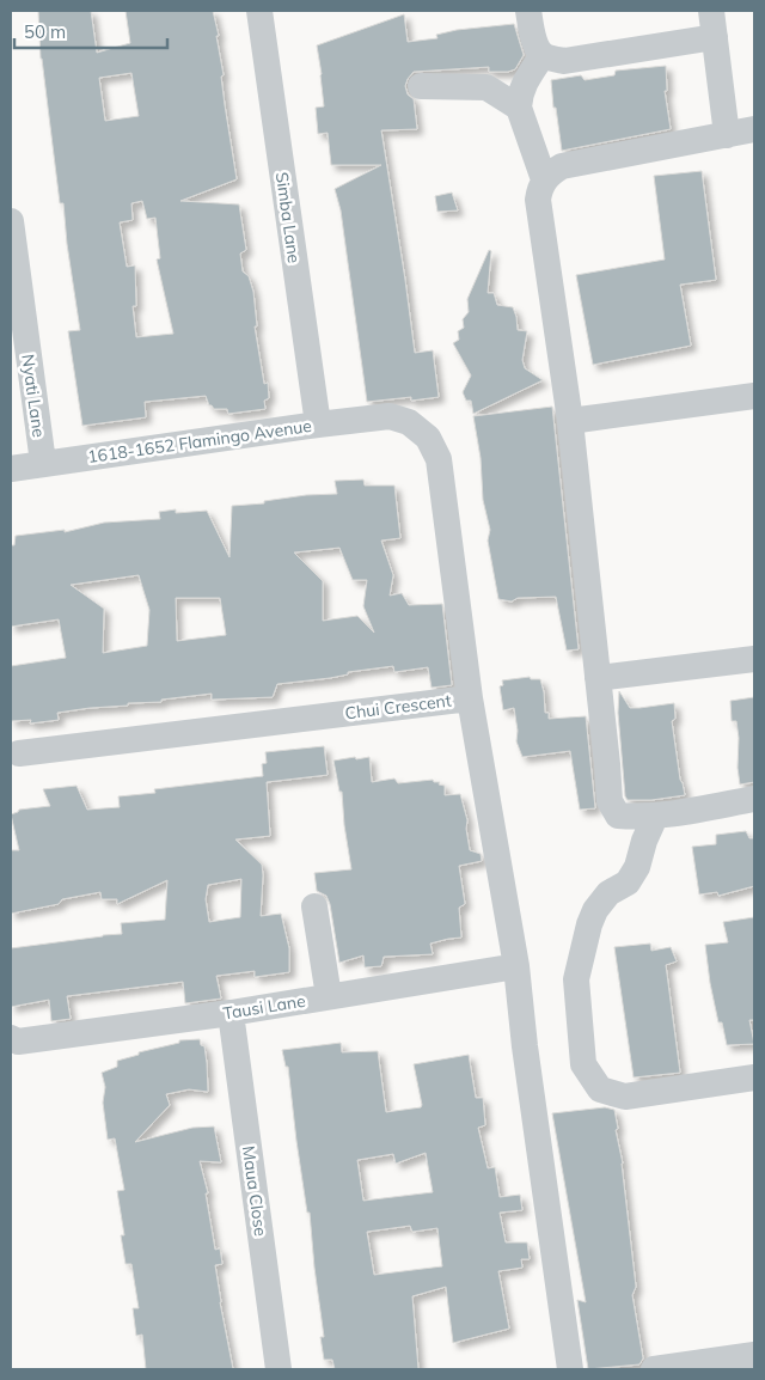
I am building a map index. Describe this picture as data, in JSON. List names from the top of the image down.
{
  "streets": {
    "street": [
      "Simba Lane",
      "Nyati Lane",
      "1618-1652 Flamingo Avenue",
      "Chui Crescent",
      "Tausi Lane",
      "Maua Close"
    ]
  },
  "crossings": [
    ["Simba Lane", "1618-1652 Flamingo Avenue"],
    ["Nyati Lane", "1618-1652 Flamingo Avenue"],
    ["1618-1652 Flamingo Avenue", "Chui Crescent"],
    ["Tausi Lane", "Maua Close"]
  ],
  "scale_bar": "50 m"
}
